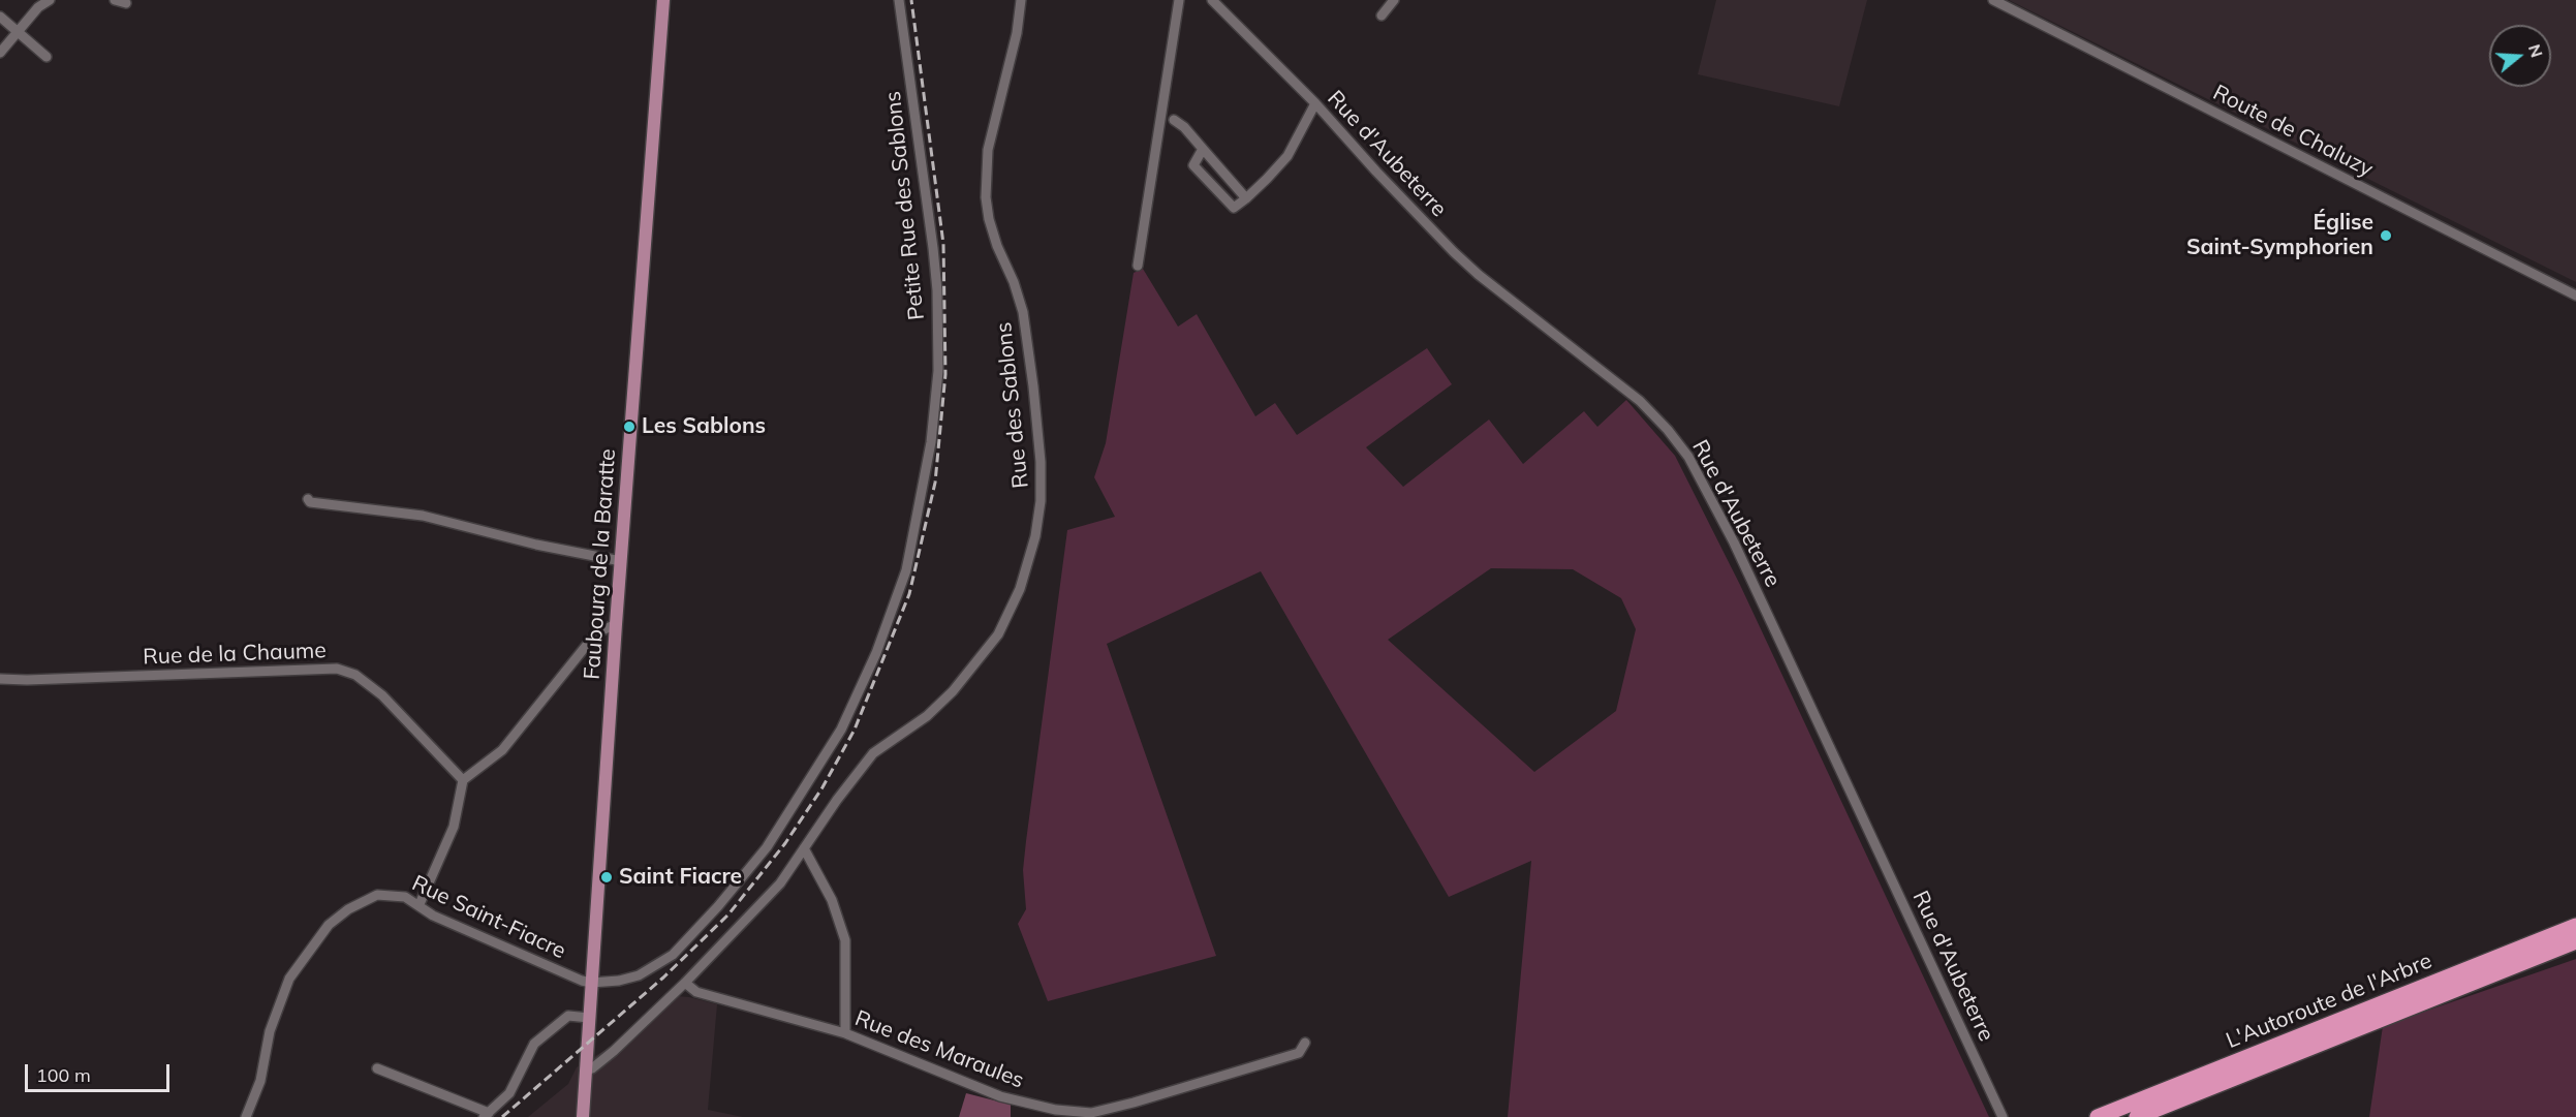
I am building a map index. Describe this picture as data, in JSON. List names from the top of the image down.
{
  "streets": {
    "highway": ["L'Autoroute de l'Arbre"],
    "main road": ["Faubourg de la Baratte"],
    "street": [
      "Route de Chaluzy",
      "Rue d'Aubeterre",
      "Petite Rue des Sablons",
      "Rue des Sablons",
      "Rue de la Chaume",
      "Rue Saint-Fiacre",
      "Rue des Maraules"
    ]
  },
  "crossings": [
    ["Petite Rue des Sablons", "Faubourg de la Baratte"],
    ["Petite Rue des Sablons", "Rue Saint-Fiacre"],
    ["Rue des Sablons", "Rue des Maraules"],
    ["Faubourg de la Baratte", "Rue Saint-Fiacre"]
  ],
  "places": ["Église Saint-Symphorien", "Les Sablons", "Saint Fiacre"],
  "scale_bar": "100 m",
  "north": "right"
}
